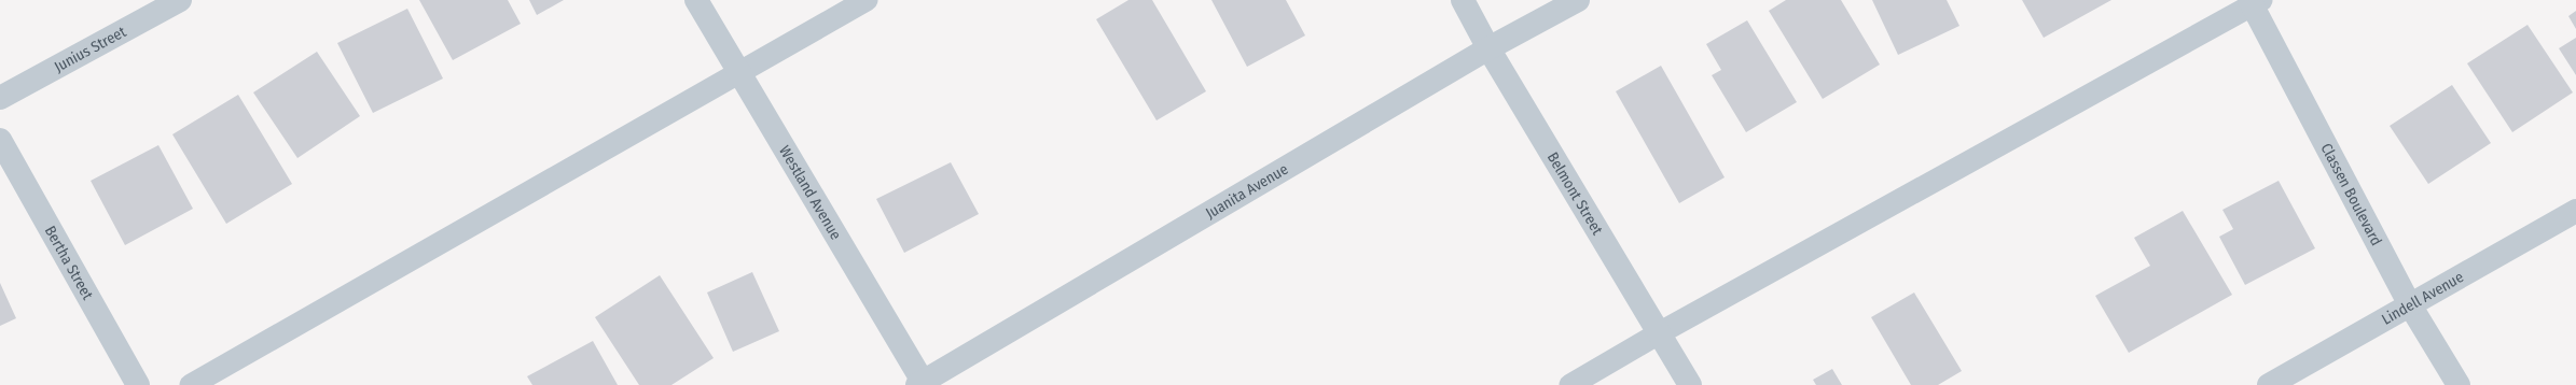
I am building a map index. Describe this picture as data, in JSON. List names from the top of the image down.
{
  "streets": {
    "street": [
      "Junius Street",
      "Juanita Avenue",
      "Westland Avenue",
      "Belmont Street",
      "Classen Boulevard",
      "Bertha Street",
      "Lindell Avenue"
    ]
  },
  "crossings": [
    ["Juanita Avenue", "Westland Avenue"],
    ["Juanita Avenue", "Belmont Street"],
    ["Classen Boulevard", "Lindell Avenue"]
  ]
}
